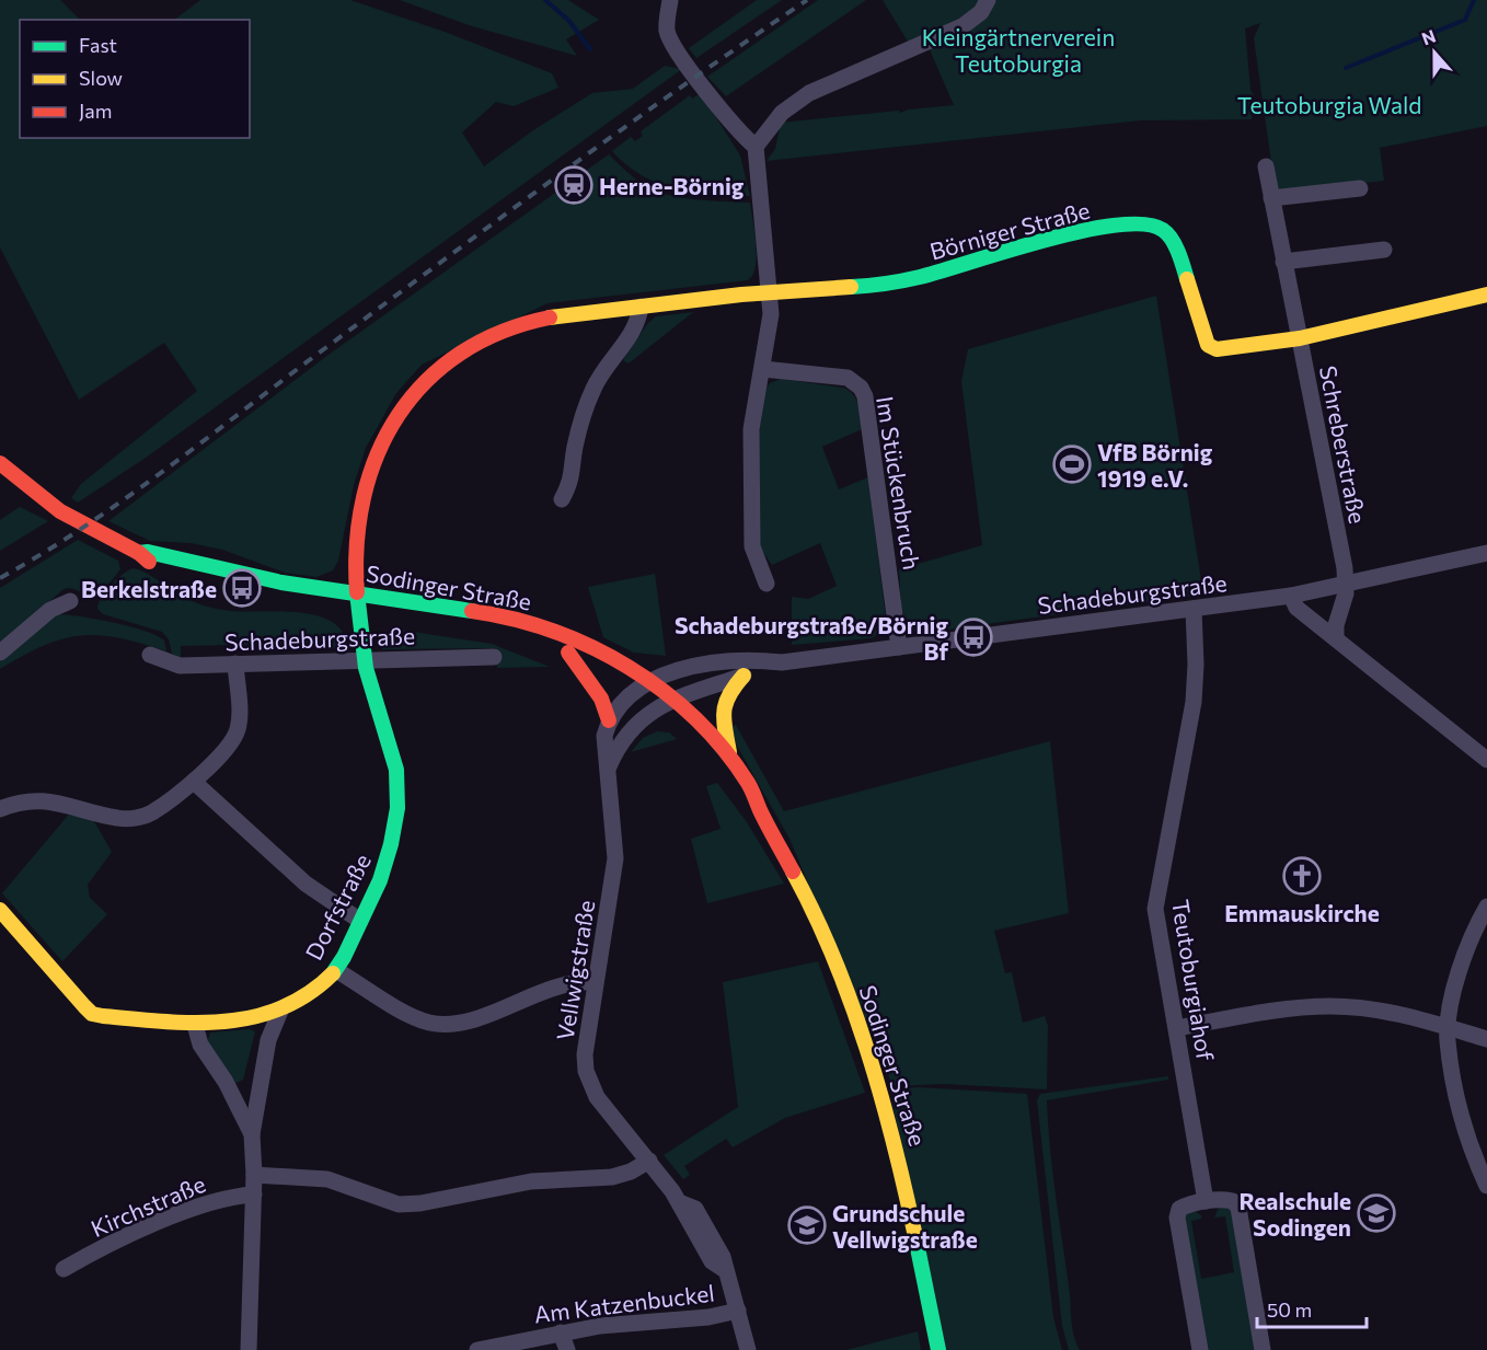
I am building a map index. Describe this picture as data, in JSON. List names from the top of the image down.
{
  "streets": {
    "street": [
      "Börniger Straße",
      "Schreberstraße",
      "Im Stückenbruch",
      "Sodinger Straße",
      "Schadeburgstraße",
      "Dorfstraße",
      "Vellwigstraße",
      "Teutoburgiahof",
      "Kirchstraße",
      "Am Katzenbuckel"
    ]
  },
  "crossings": [
    ["Börniger Straße", "Schreberstraße"],
    ["Schreberstraße", "Schadeburgstraße"],
    ["Im Stückenbruch", "Schadeburgstraße"],
    ["Sodinger Straße", "Schadeburgstraße"],
    ["Sodinger Straße", "Dorfstraße"],
    ["Schadeburgstraße", "Dorfstraße"],
    ["Schadeburgstraße", "Teutoburgiahof"],
    ["Vellwigstraße", "Am Katzenbuckel"]
  ],
  "parks": ["Kleingärtnerverein Teutoburgia", "Teutoburgia Wald"],
  "places": {
    "station": ["Herne-Börnig"],
    "sports": ["VfB Börnig 1919 e.V."],
    "bus stop": ["Berkelstraße", "Schadeburgstraße/Börnig Bf"],
    "church": ["Emmauskirche"],
    "school or university": ["Realschule Sodingen", "Grundschule Vellwigstraße"]
  },
  "legend": ["Fast", "Slow", "Jam"],
  "scale_bar": "50 m",
  "north": "top"
}
